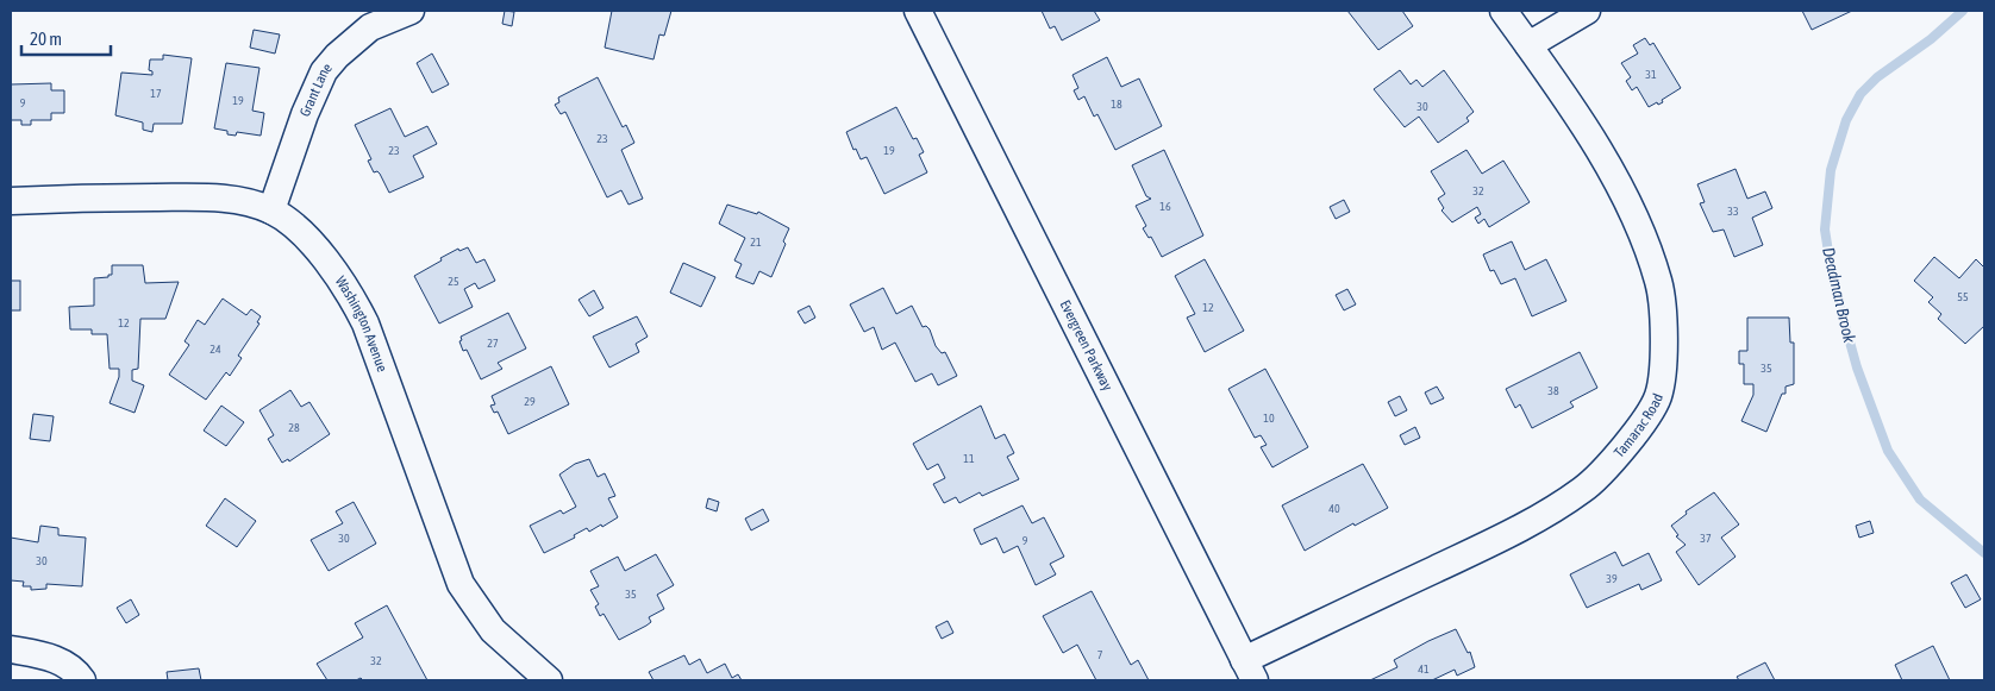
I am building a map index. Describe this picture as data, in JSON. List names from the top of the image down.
{
  "streets": {
    "street": [
      "Grant Lane",
      "Washington Avenue",
      "Evergreen Parkway",
      "Tamarac Road"
    ]
  },
  "crossings": [
    ["Grant Lane", "Washington Avenue"],
    ["Evergreen Parkway", "Tamarac Road"]
  ],
  "water": ["Deadman Brook"],
  "house_numbers": [
    "31",
    "17",
    "19",
    "9",
    "18",
    "30",
    "23",
    "23",
    "19",
    "32",
    "16",
    "33",
    "21",
    "25",
    "55",
    "12",
    "12",
    "27",
    "24",
    "35",
    "38",
    "29",
    "10",
    "28",
    "11",
    "40",
    "30",
    "37",
    "9",
    "30",
    "39",
    "35",
    "7",
    "32",
    "41"
  ],
  "scale_bar": "20 m"
}
